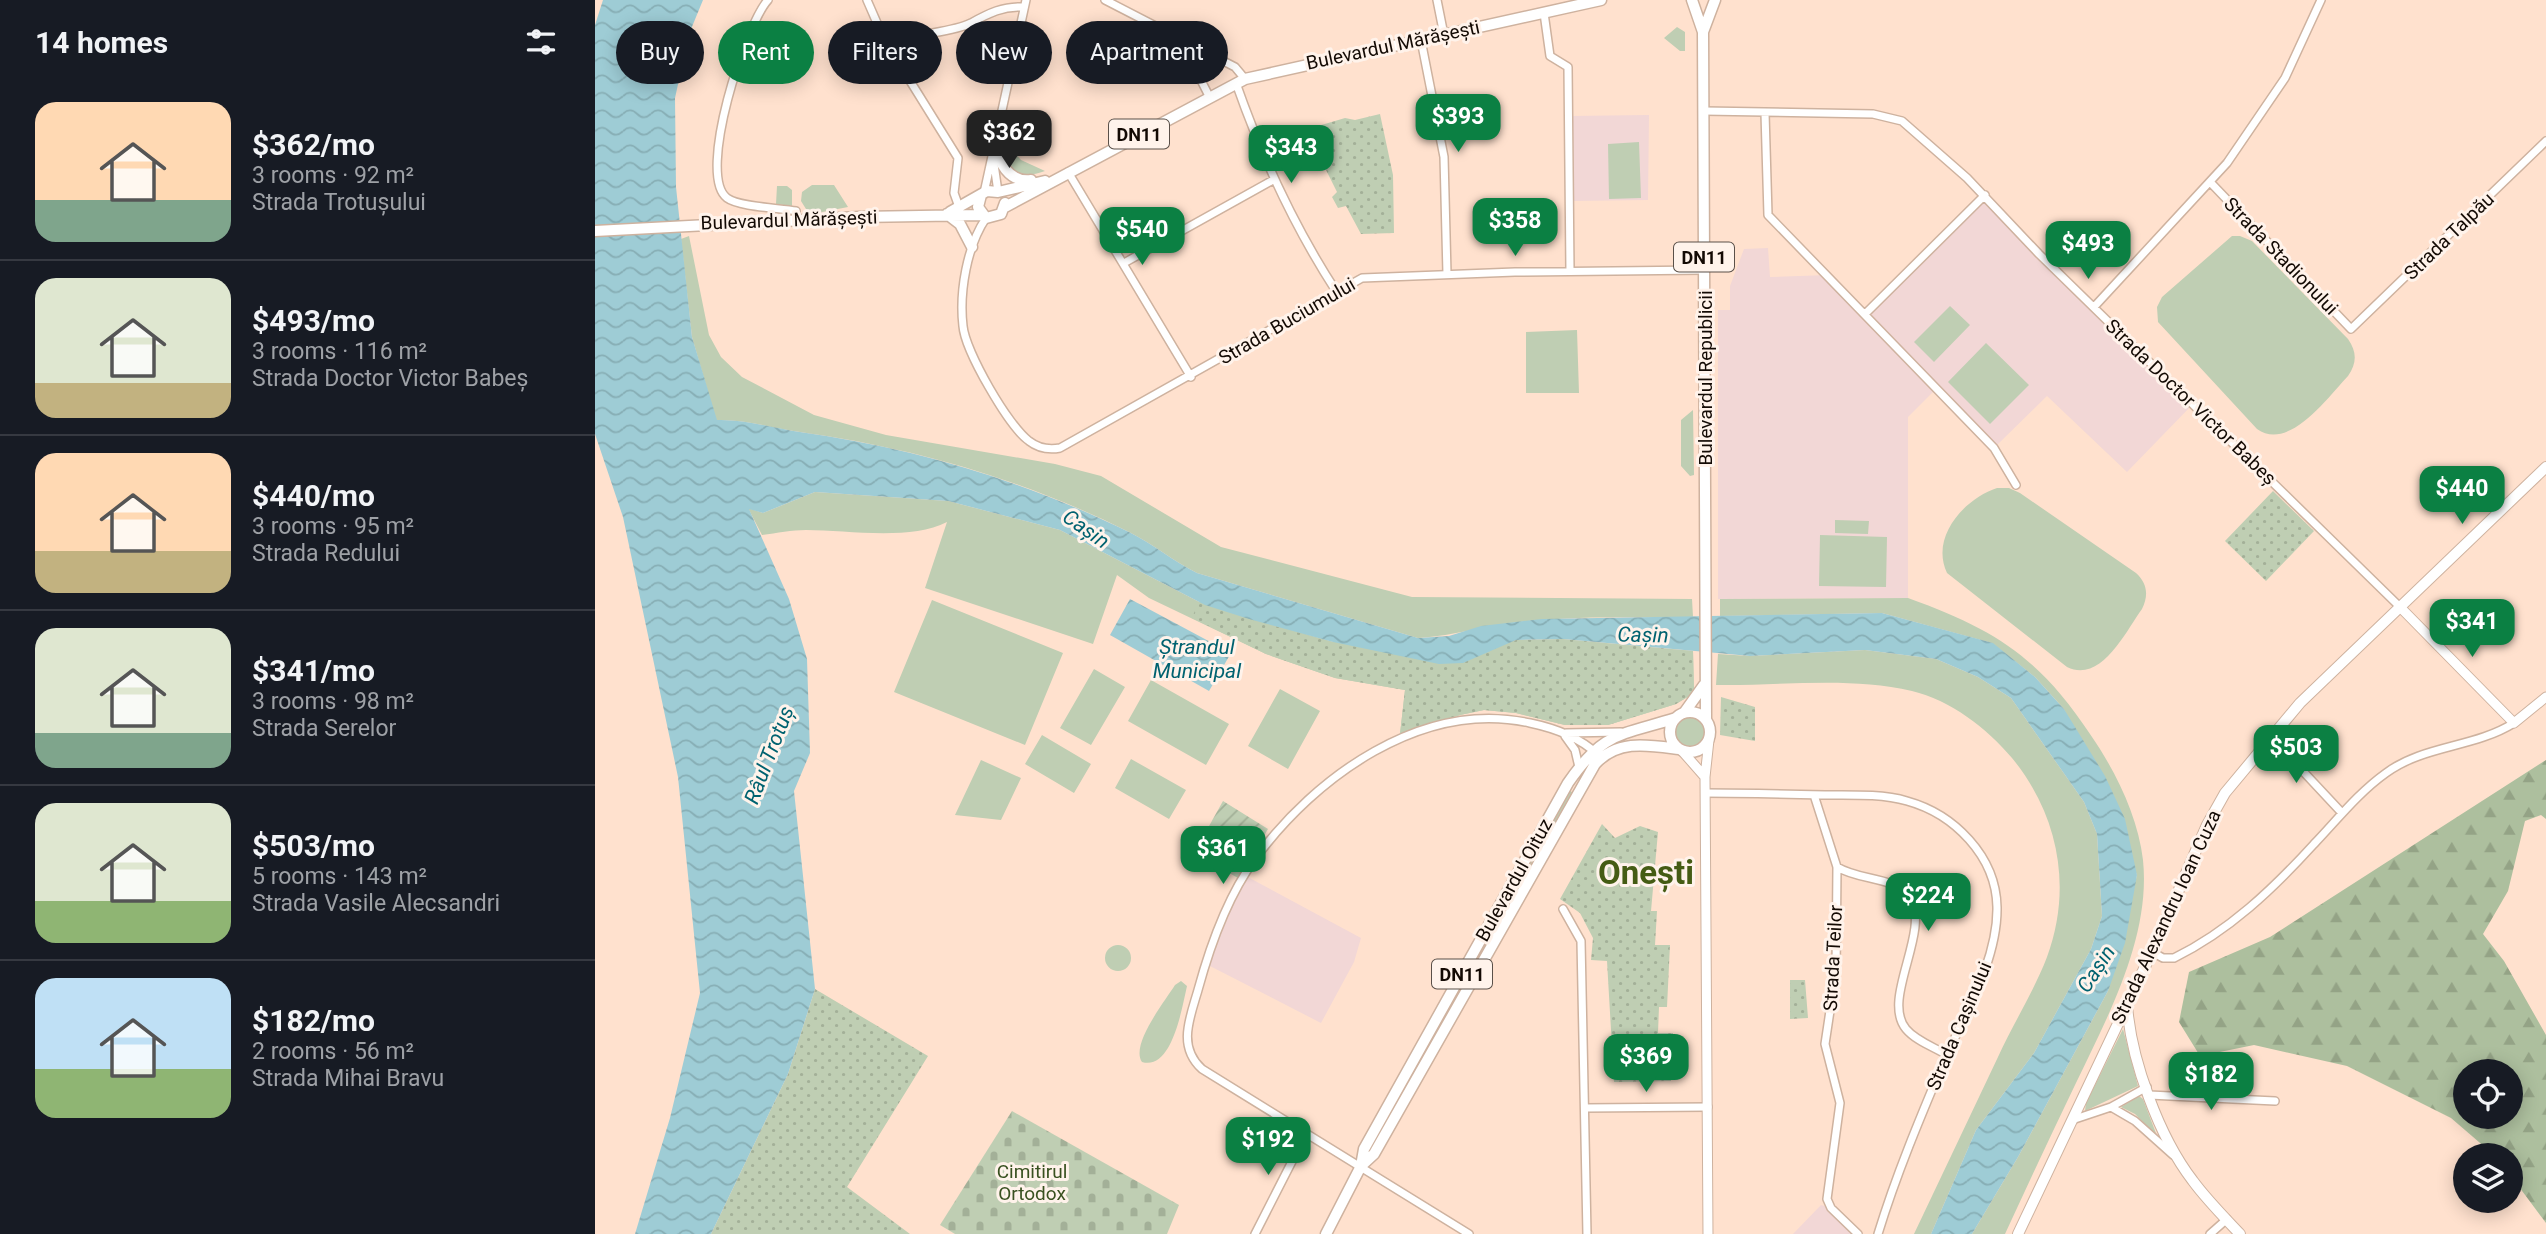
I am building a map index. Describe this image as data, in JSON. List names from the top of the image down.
{
  "streets": {
    "main road": [
      "Bulevardul Mărășești",
      "DN11",
      "Bulevardul Republicii",
      "Bulevardul Oituz",
      "Strada Alexandru Ioan Cuza"
    ],
    "street": [
      "Strada Talpău",
      "Strada Stadionului",
      "Strada Buciumului",
      "Strada Doctor Victor Babeș",
      "Strada Teilor",
      "Strada Cașinului"
    ]
  },
  "crossings": [
    ["Bulevardul Mărășești", "DN11"],
    ["DN11", "Bulevardul Republicii"],
    ["DN11", "Bulevardul Oituz"],
    ["Strada Talpău", "Strada Stadionului"],
    ["Strada Stadionului", "Strada Doctor Victor Babeș"],
    ["Strada Buciumului", "Bulevardul Republicii"],
    ["Bulevardul Republicii", "Strada Doctor Victor Babeș"],
    ["Bulevardul Republicii", "Bulevardul Oituz"],
    ["Strada Doctor Victor Babeș", "Strada Alexandru Ioan Cuza"],
    ["Strada Teilor", "Strada Cașinului"]
  ],
  "districts": ["Onești"],
  "water": ["Cașin", "Ștrandul Municipal", "Râul Trotuș"],
  "parks": ["Cimitirul Ortodox"],
  "page": {
    "heading": "14 homes",
    "chip": [
      "Buy",
      "Rent",
      "Filters",
      "New",
      "Apartment"
    ],
    "list": [
      {
        "name": "$362/mo",
        "note": "3 rooms · 92 m² · Strada Trotușului"
      },
      {
        "name": "$493/mo",
        "note": "3 rooms · 116 m² · Strada Doctor Victor Babeș"
      },
      {
        "name": "$440/mo",
        "note": "3 rooms · 95 m² · Strada Redului"
      },
      {
        "name": "$341/mo",
        "note": "3 rooms · 98 m² · Strada Serelor"
      },
      {
        "name": "$503/mo",
        "note": "5 rooms · 143 m² · Strada Vasile Alecsandri"
      },
      {
        "name": "$182/mo",
        "note": "2 rooms · 56 m² · Strada Mihai Bravu"
      }
    ],
    "price": [
      "$393",
      "$362",
      "$343",
      "$358",
      "$540",
      "$493",
      "$440",
      "$341",
      "$503",
      "$361",
      "$224",
      "$369",
      "$182",
      "$192"
    ]
  }
}
